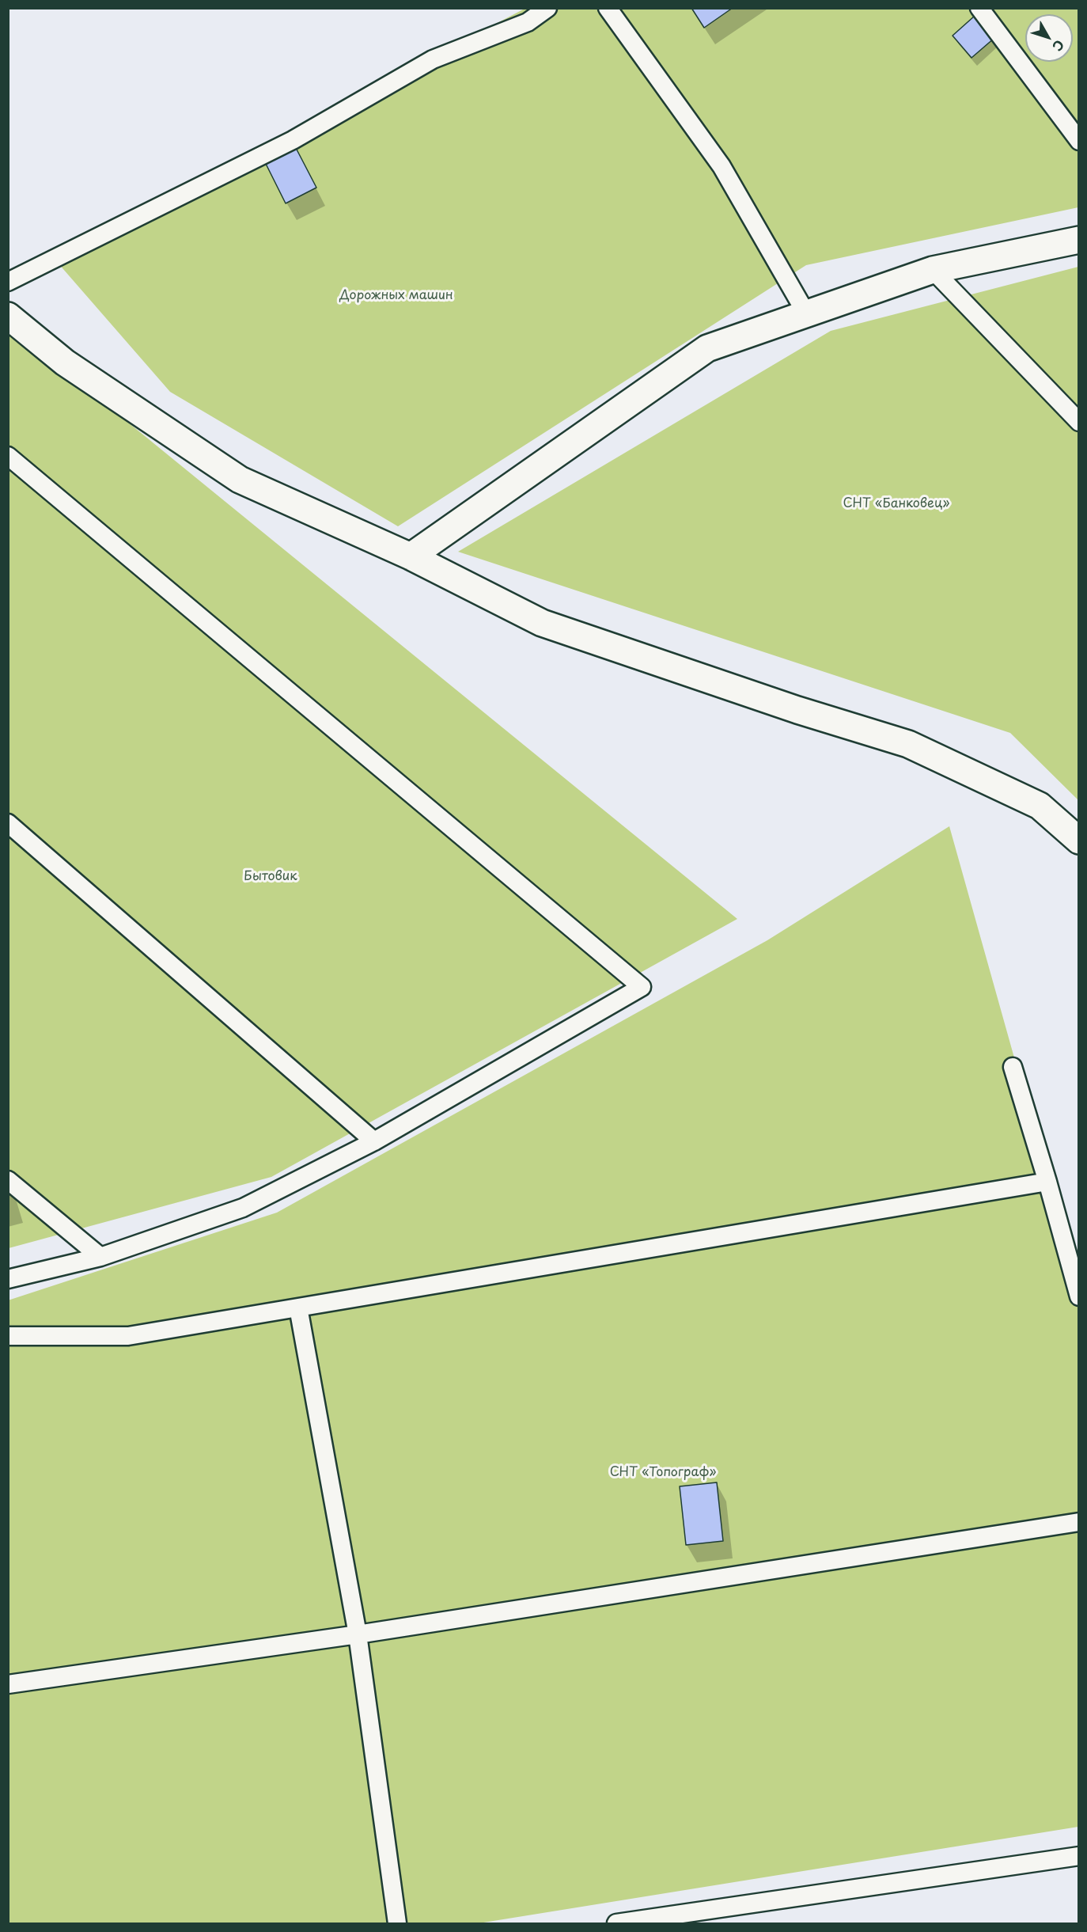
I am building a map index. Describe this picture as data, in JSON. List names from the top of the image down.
{
  "parks": [
    "Дорожных машин",
    "СНТ «Банковец»",
    "Бытовик",
    "СНТ «Топограф»"
  ],
  "north": "bottom right"
}
